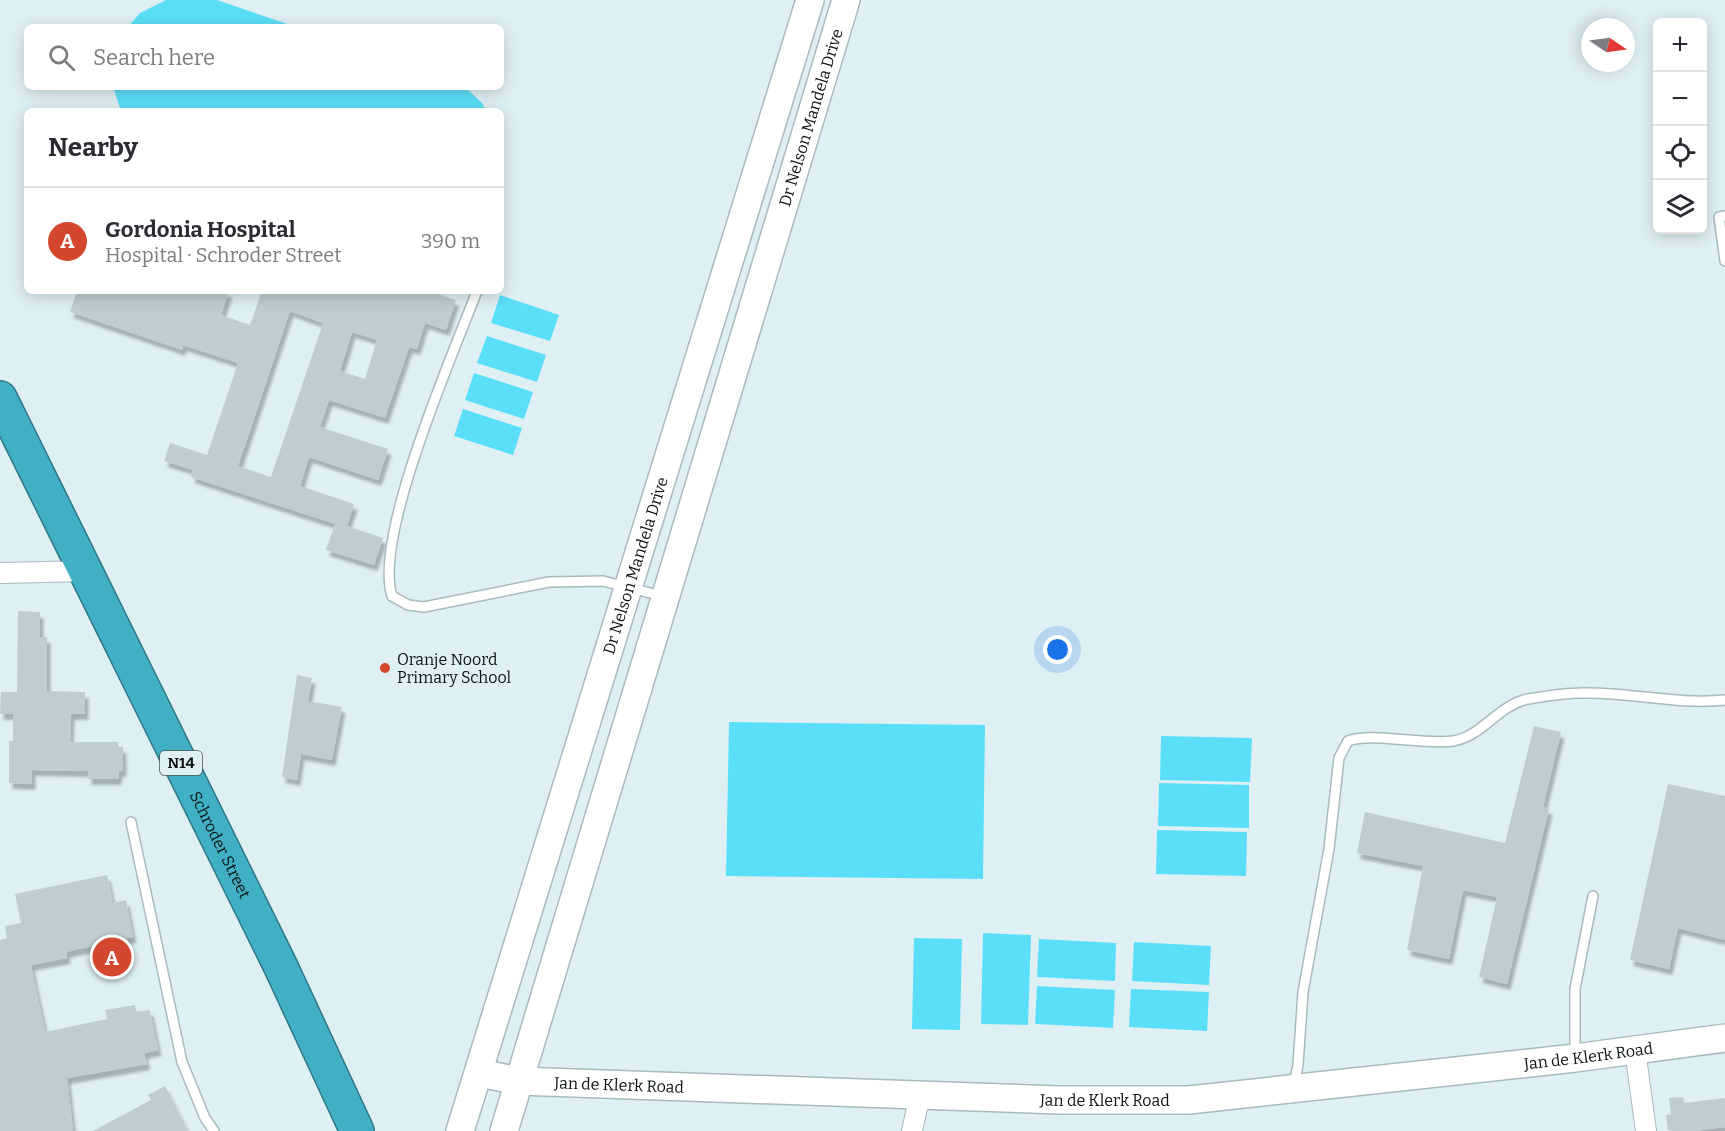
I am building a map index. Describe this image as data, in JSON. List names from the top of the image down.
{
  "streets": {
    "highway": ["N14", "Schroder Street"],
    "street": ["Dr Nelson Mandela Drive", "Jan de Klerk Road"]
  },
  "crossings": [
    ["Dr Nelson Mandela Drive", "Jan de Klerk Road"]
  ],
  "places": ["Oranje Noord Primary School"],
  "north": "right",
  "page": {
    "map_buttons": ["+", "−"],
    "search": "Search here",
    "heading": "Nearby",
    "list": [
      {
        "mark": "A",
        "name": "Gordonia Hospital",
        "note": "Hospital · Schroder Street",
        "value": "390 m"
      }
    ],
    "pins": "A"
  }
}
